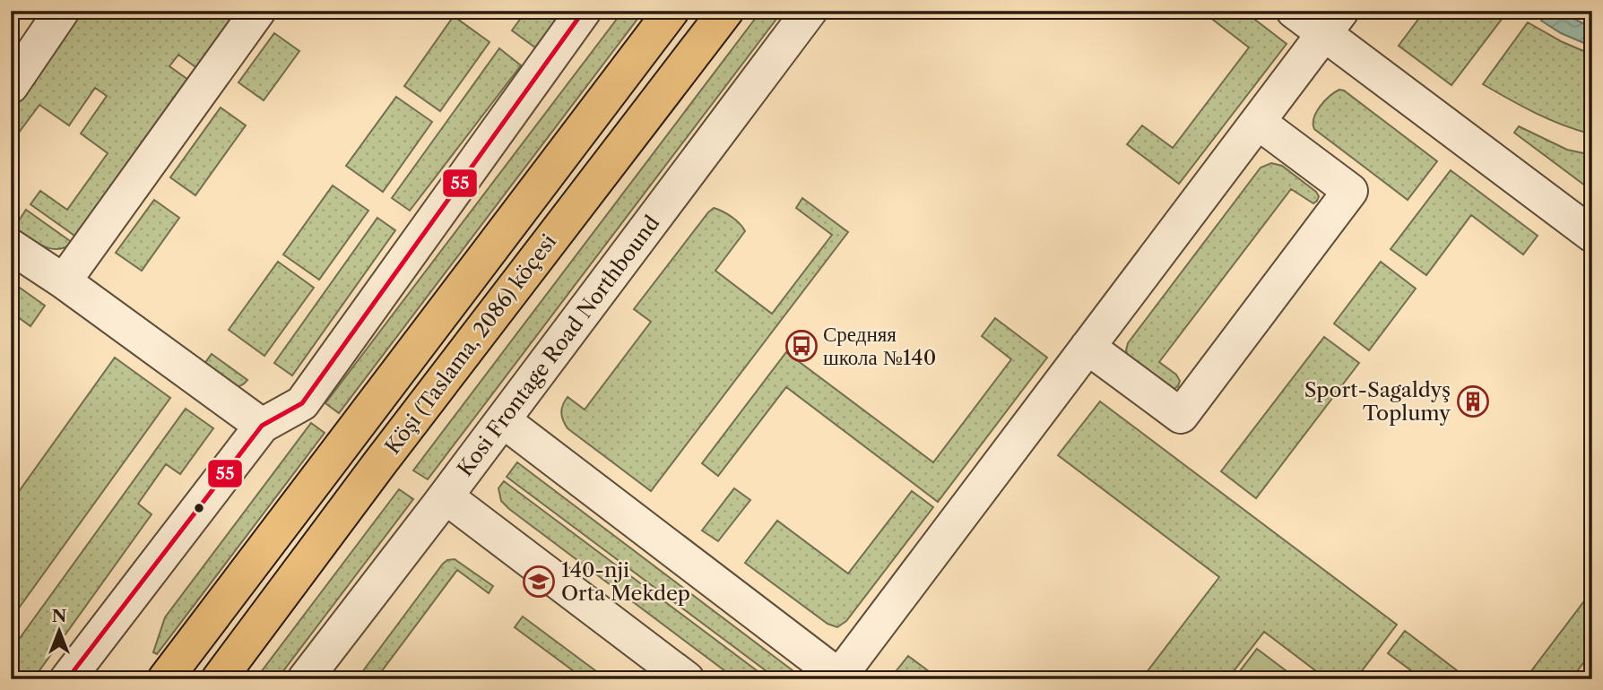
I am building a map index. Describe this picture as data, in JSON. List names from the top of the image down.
{
  "streets": {
    "main road": ["Köşi (Taslama, 2086) köçesi"],
    "street": ["Kosi Frontage Road Northbound"]
  },
  "places": {
    "bus stop": ["Средняя школа №140"],
    "building": ["Sport-Sagaldyş Toplumy"],
    "school or university": ["140-nji Orta Mekdep"]
  },
  "lines": ["transit line 55"],
  "north": "top"
}
